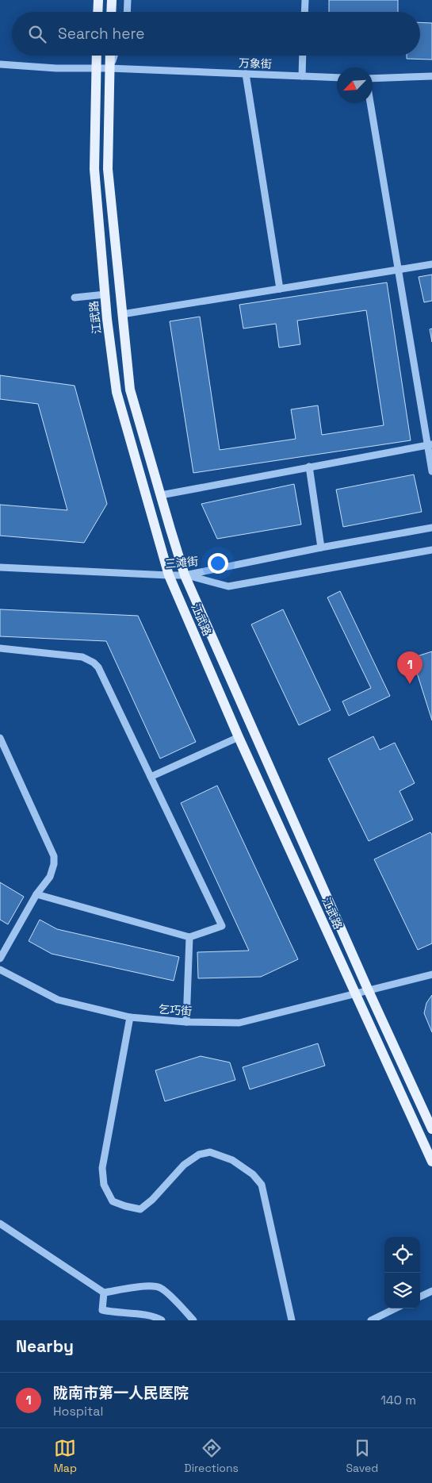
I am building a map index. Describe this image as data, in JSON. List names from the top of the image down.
{
  "streets": {
    "main road": ["江武路"],
    "street": ["万象街", "三滩街", "乞巧街"]
  },
  "crossings": [
    ["万象街", "江武路"],
    ["江武路", "三滩街"],
    ["江武路", "乞巧街"]
  ],
  "north": "bottom left",
  "page": {
    "search": "Search here",
    "pins": "1",
    "heading": "Nearby",
    "list": [
      {
        "mark": "1",
        "name": "陇南市第一人民医院",
        "note": "Hospital",
        "value": "140 m"
      }
    ],
    "nav": ["Map", "Directions", "Saved"]
  }
}
